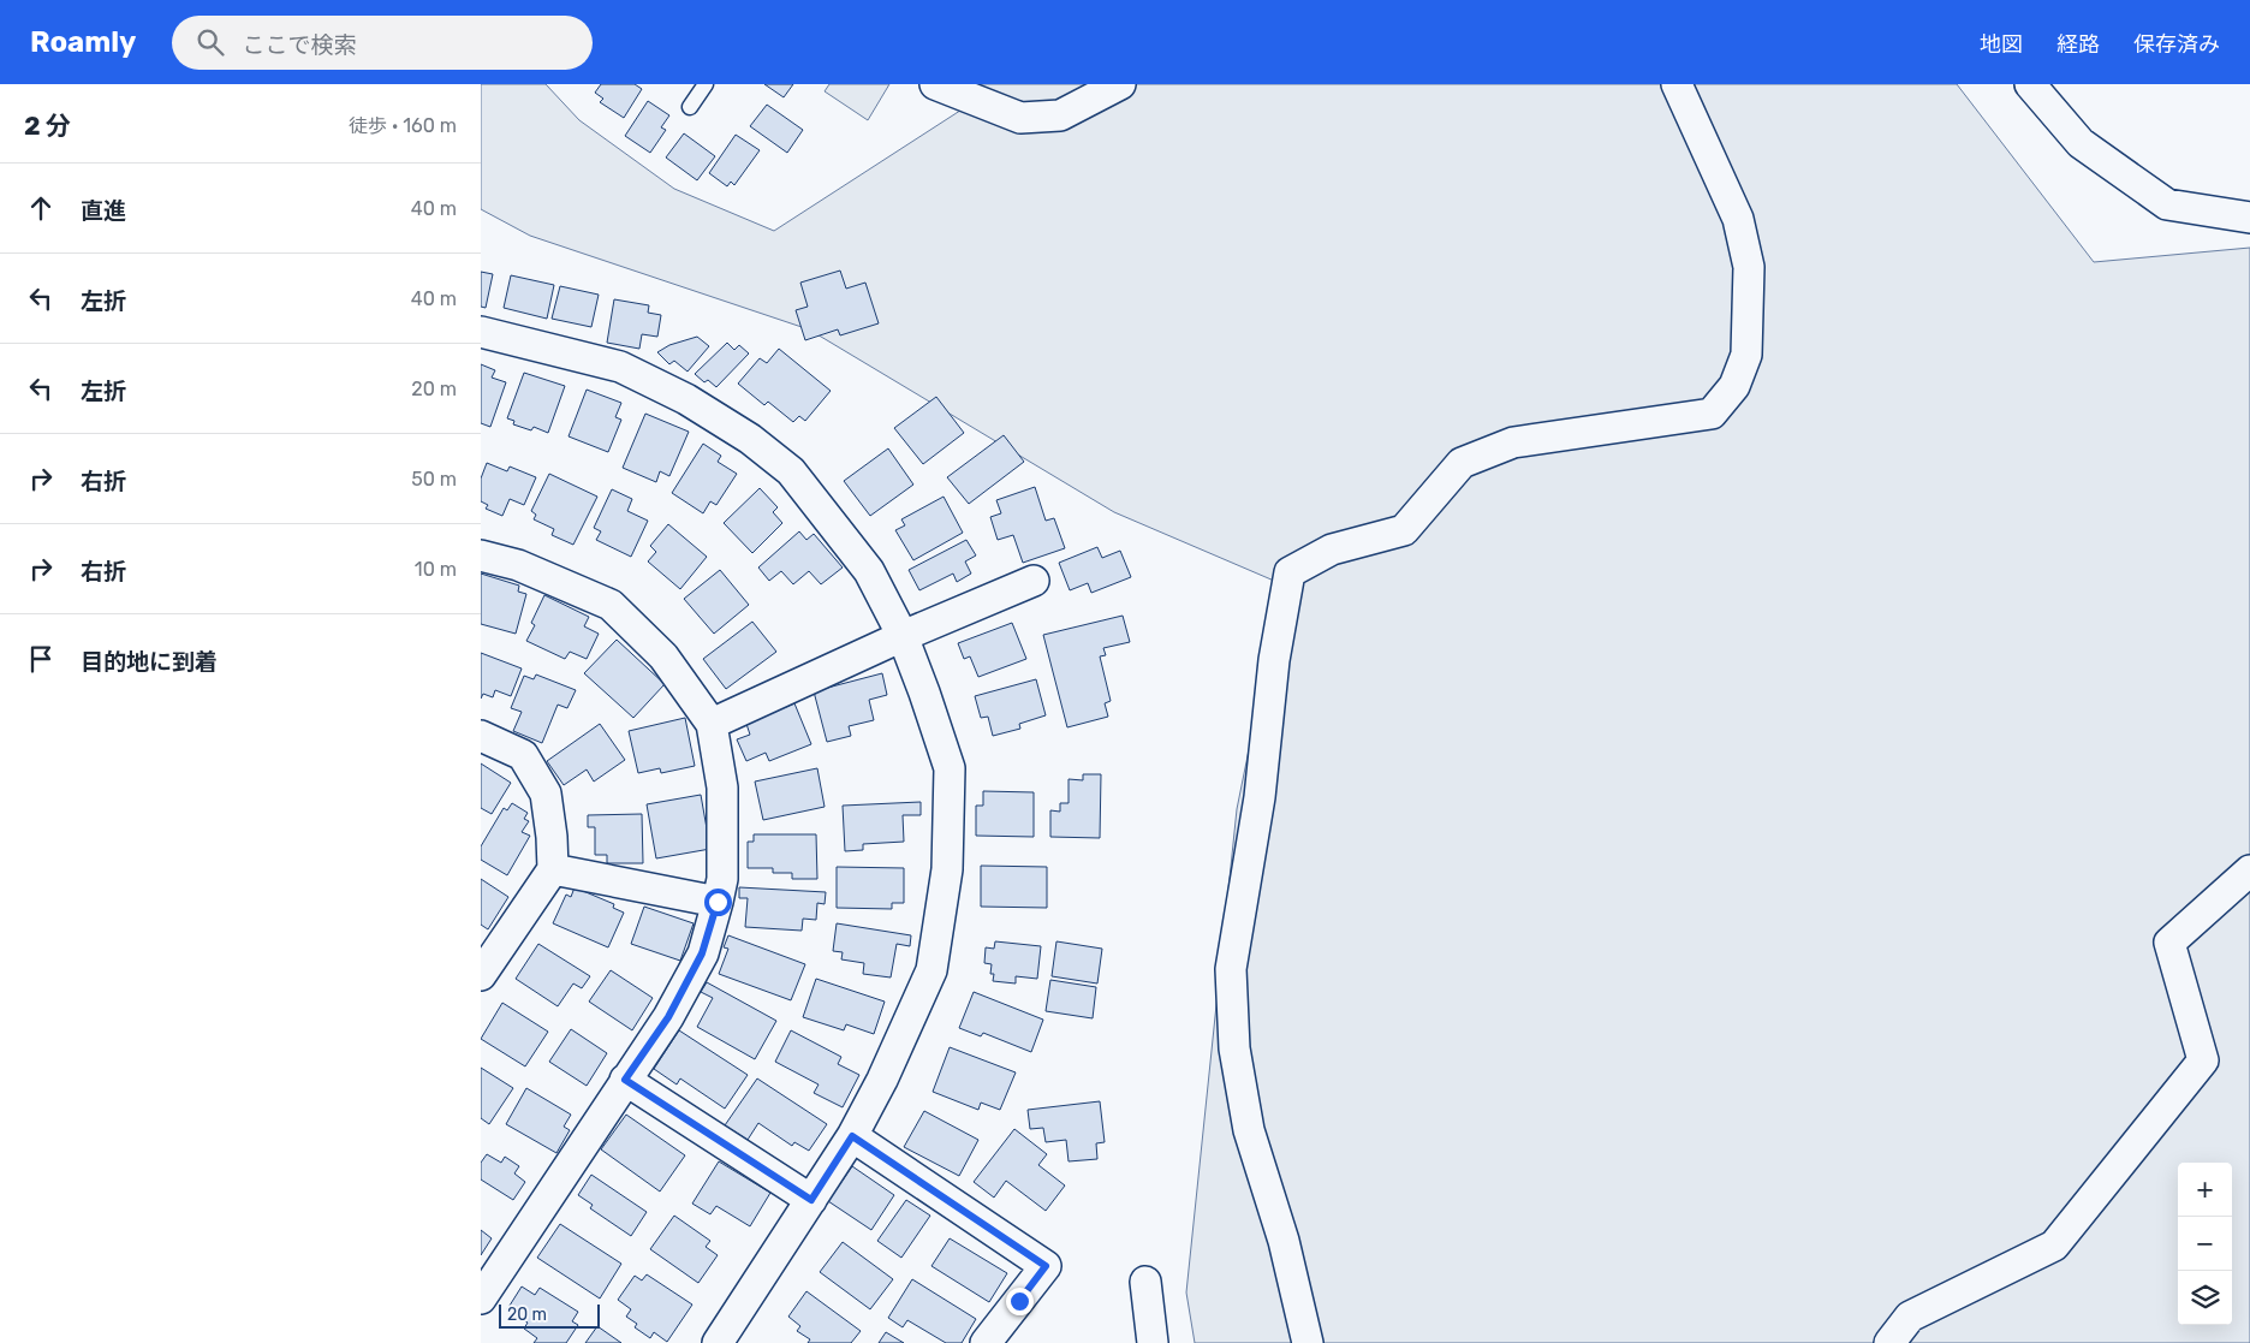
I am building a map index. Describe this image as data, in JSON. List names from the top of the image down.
{
  "scale_bar": "20 m",
  "page": {
    "header": "Roamly",
    "search": "ここで検索",
    "nav": ["地図", "経路", "保存済み"],
    "heading": ["2 分", "徒歩 · 160 m"],
    "list": [
      ["直進", "40 m"],
      ["左折", "40 m"],
      ["左折", "20 m"],
      ["右折", "50 m"],
      ["右折", "10 m"],
      "目的地に到着"
    ],
    "map_buttons": ["+", "−"],
    "scale": "20 m"
  }
}
